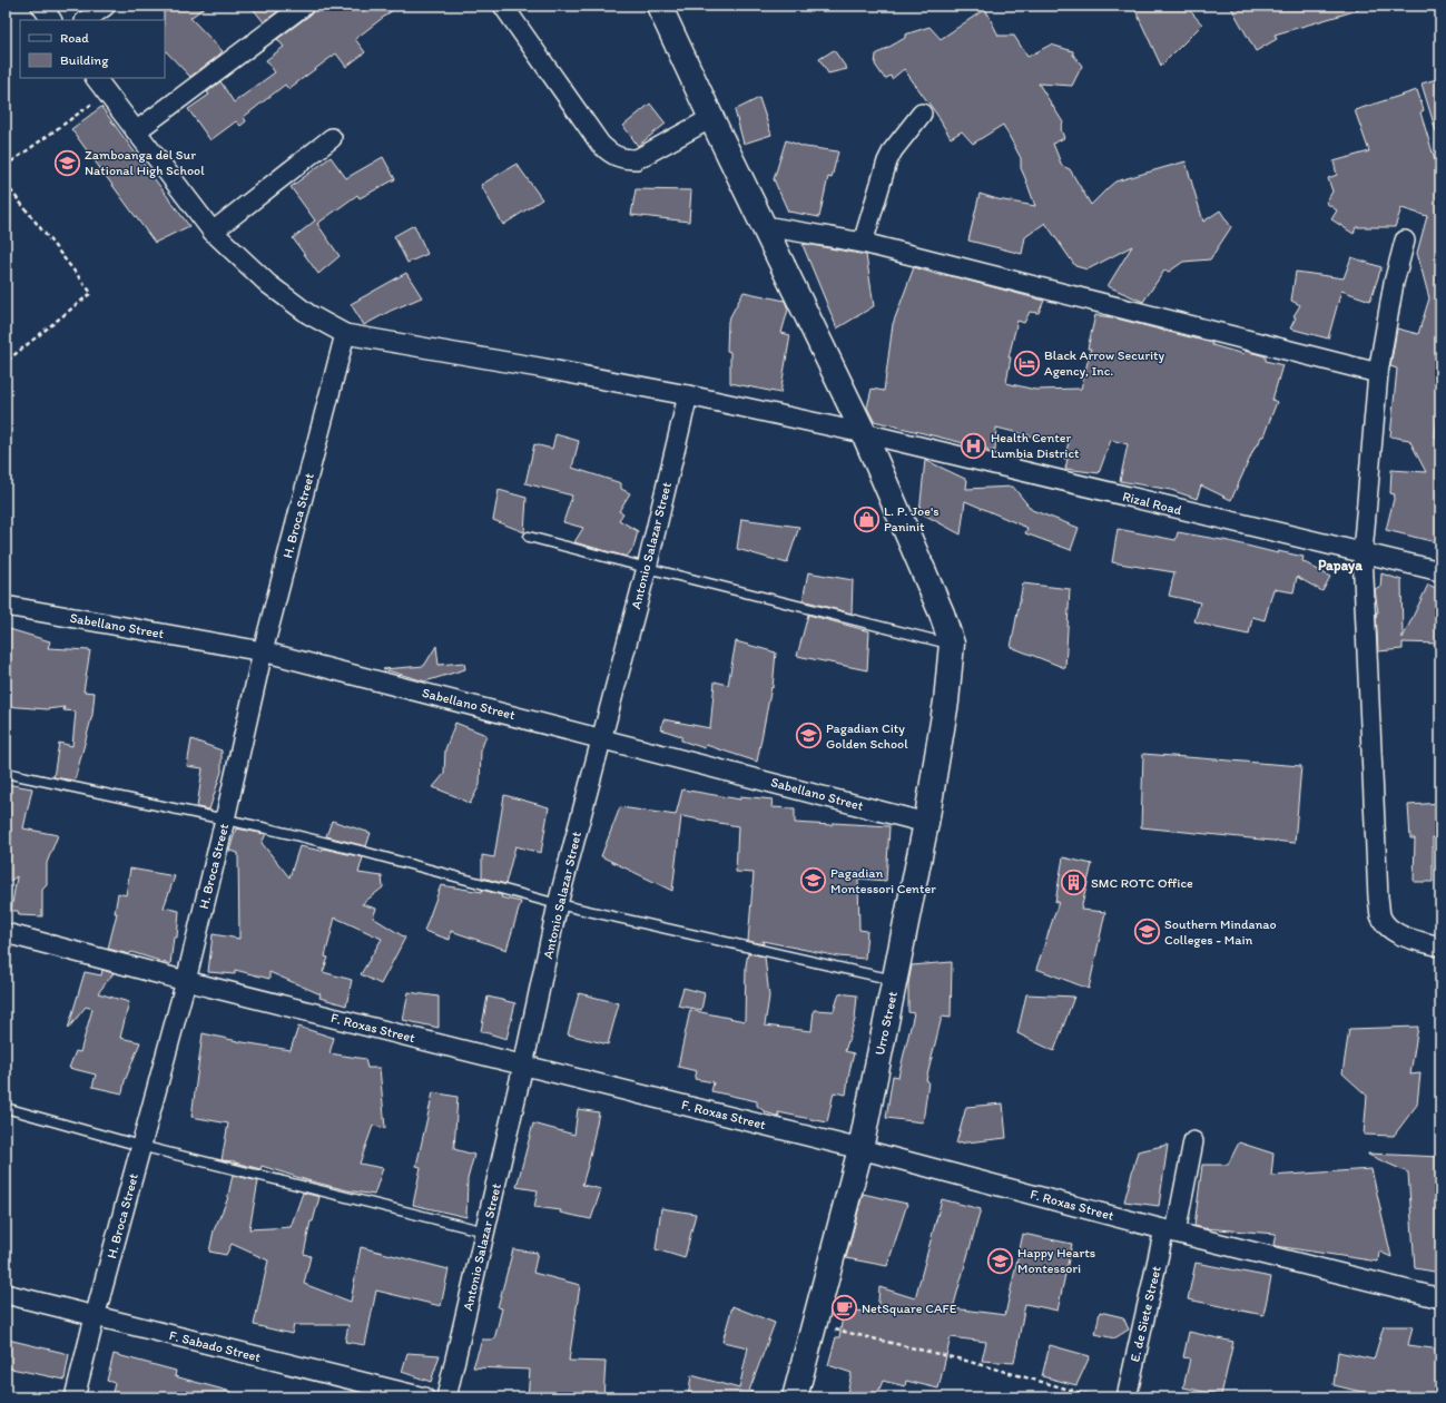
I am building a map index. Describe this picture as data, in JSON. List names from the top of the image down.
{
  "streets": {
    "street": [
      "Rizal Road",
      "H. Broca Street",
      "Antonio Salazar Street",
      "Sabellano Street",
      "Urro Street",
      "F. Roxas Street",
      "E. de Siete Street",
      "F. Sabado Street"
    ]
  },
  "crossings": [
    ["Rizal Road", "H. Broca Street"],
    ["Rizal Road", "Antonio Salazar Street"],
    ["H. Broca Street", "Sabellano Street"],
    ["H. Broca Street", "F. Roxas Street"],
    ["H. Broca Street", "F. Sabado Street"],
    ["Antonio Salazar Street", "Sabellano Street"],
    ["Antonio Salazar Street", "F. Roxas Street"],
    ["Sabellano Street", "Urro Street"],
    ["Urro Street", "F. Roxas Street"],
    ["F. Roxas Street", "E. de Siete Street"]
  ],
  "districts": ["Papaya"],
  "places": {
    "school or university": [
      "Zamboanga del Sur National High School",
      "Pagadian City Golden School",
      "Pagadian Montessori Center",
      "Southern Mindanao Colleges - Main",
      "Happy Hearts Montessori"
    ],
    "hotel": ["Black Arrow Security Agency, Inc."],
    "hospital": ["Health Center Lumbia District"],
    "shop": ["L. P. Joe's Paninit"],
    "building": ["SMC ROTC Office"],
    "cafe": ["NetSquare CAFE"]
  },
  "legend": ["Road", "Building"]
}
